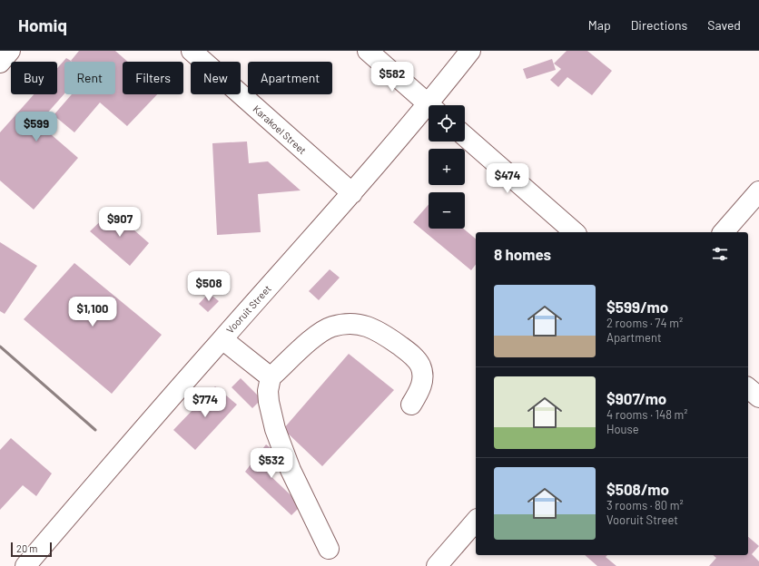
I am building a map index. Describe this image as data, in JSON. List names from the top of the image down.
{
  "streets": {
    "street": ["Karakoel Street", "Vooruit Street"]
  },
  "crossings": [
    ["Karakoel Street", "Vooruit Street"]
  ],
  "scale_bar": "20 m",
  "page": {
    "header": "Homiq",
    "nav": ["Map", "Directions", "Saved"],
    "price": [
      "$582",
      "$599",
      "$474",
      "$907",
      "$508",
      "$1,100",
      "$774",
      "$532"
    ],
    "chip": [
      "Buy",
      "Rent",
      "Filters",
      "New",
      "Apartment"
    ],
    "map_buttons": ["+", "−"],
    "heading": "8 homes",
    "list": [
      {
        "name": "$599/mo",
        "note": "2 rooms · 74 m² · Apartment"
      },
      {
        "name": "$907/mo",
        "note": "4 rooms · 148 m² · House"
      },
      {
        "name": "$508/mo",
        "note": "3 rooms · 80 m² · Vooruit Street"
      }
    ],
    "scale": "20 m"
  }
}
